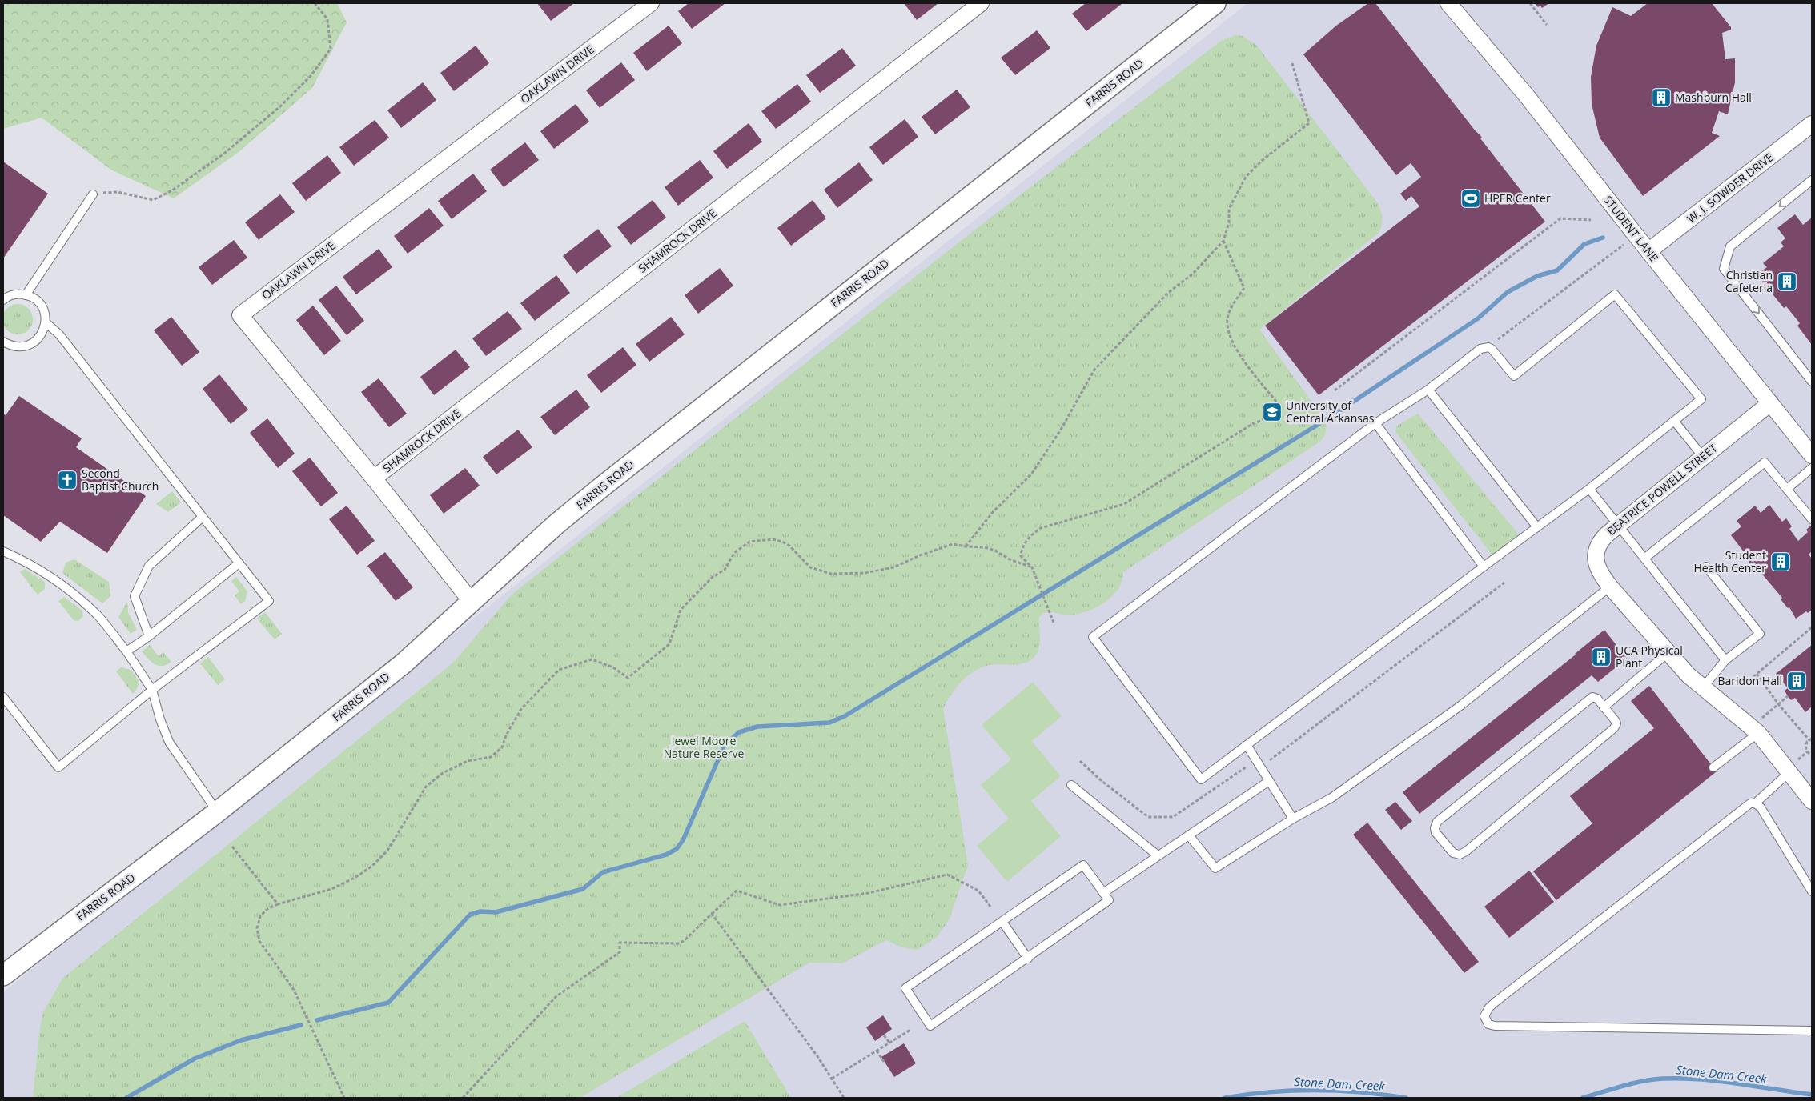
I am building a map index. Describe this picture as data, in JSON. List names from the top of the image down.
{
  "streets": {
    "street": [
      "OAKLAWN DRIVE",
      "FARRIS ROAD",
      "W. J. SOWDER DRIVE",
      "STUDENT LANE",
      "SHAMROCK DRIVE",
      "BEATRICE POWELL STREET"
    ]
  },
  "crossings": [
    ["OAKLAWN DRIVE", "FARRIS ROAD"],
    ["OAKLAWN DRIVE", "SHAMROCK DRIVE"],
    ["W. J. SOWDER DRIVE", "STUDENT LANE"],
    ["STUDENT LANE", "BEATRICE POWELL STREET"]
  ],
  "water": ["Stone Dam Creek"],
  "parks": ["Jewel Moore Nature Reserve"],
  "places": {
    "building": [
      "Mashburn Hall",
      "Christian Cafeteria",
      "Student Health Center",
      "UCA Physical Plant",
      "Baridon Hall"
    ],
    "sports": ["HPER Center"],
    "school or university": ["University of Central Arkansas"],
    "church": ["Second Baptist Church"]
  }
}
